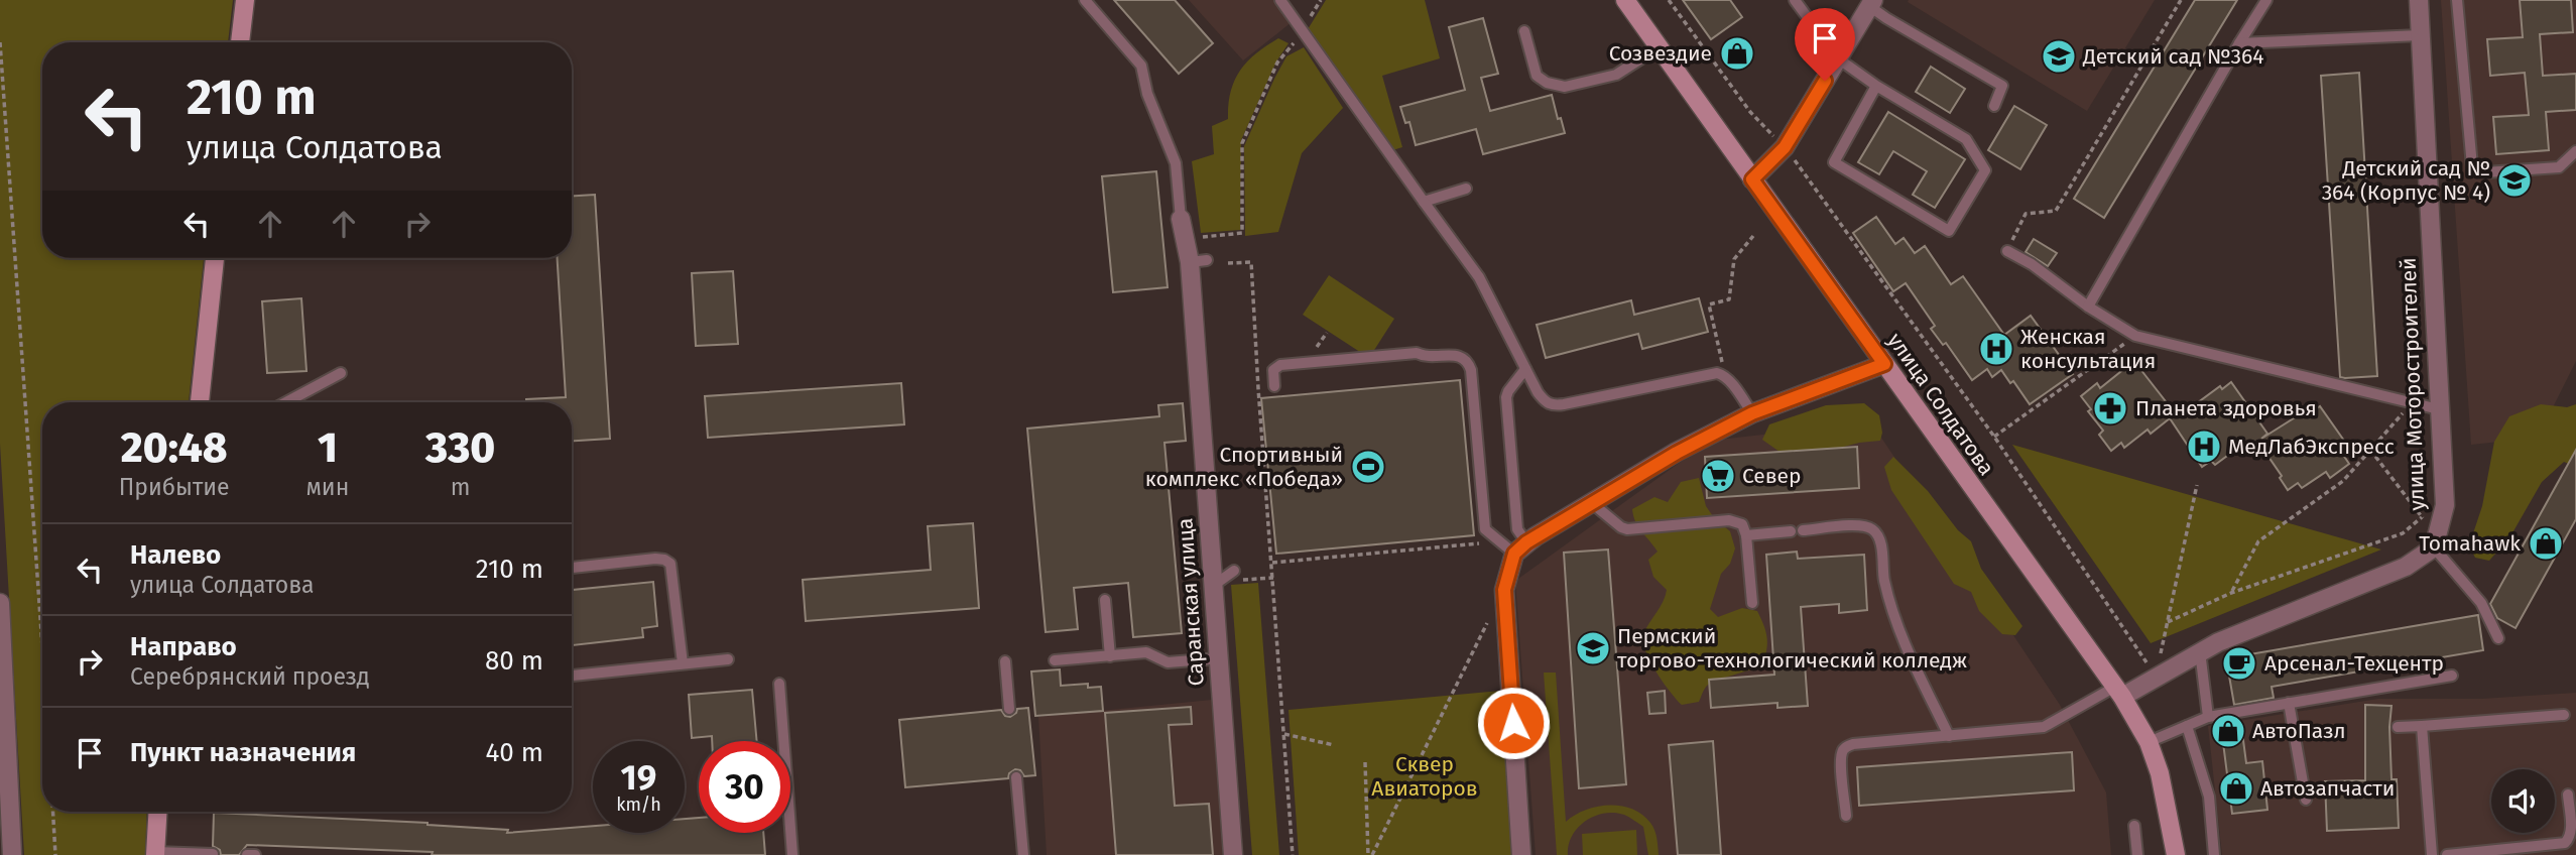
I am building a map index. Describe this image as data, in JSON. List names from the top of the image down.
{
  "streets": {
    "main road": ["улица Солдатова"],
    "street": ["улица Моторостроителей", "Саранская улица"]
  },
  "parks": ["Сквер Авиаторов"],
  "places": {
    "shop": [
      "Созвездие",
      "Tomahawk",
      "АвтоПазл",
      "Автозапчасти"
    ],
    "school or university": ["Детский сад №364", "Детский сад № 364 (Корпус № 4)", "Пермский торгово-технологический колледж"],
    "hospital": ["Женская консультация", "МедЛабЭкспресс"],
    "pharmacy": ["Планета здоровья"],
    "sports": ["Спортивный комплекс «Победа»"],
    "supermarket": ["Север"],
    "cafe": ["Арсенал-Техцентр"]
  },
  "page": {
    "turn": ["210 m", "улица Солдатова"],
    "eta": [
      "20:48",
      "Прибытие",
      "1",
      "мин",
      "330",
      "m"
    ],
    "list": [
      {
        "name": "Налево",
        "note": "улица Солдатова",
        "value": "210 m"
      },
      {
        "name": "Направо",
        "note": "Серебрянский проезд",
        "value": "80 m"
      },
      {
        "name": "Пункт назначения",
        "value": "40 m"
      }
    ],
    "speed": "19 km/h",
    "limit": "30"
  }
}
